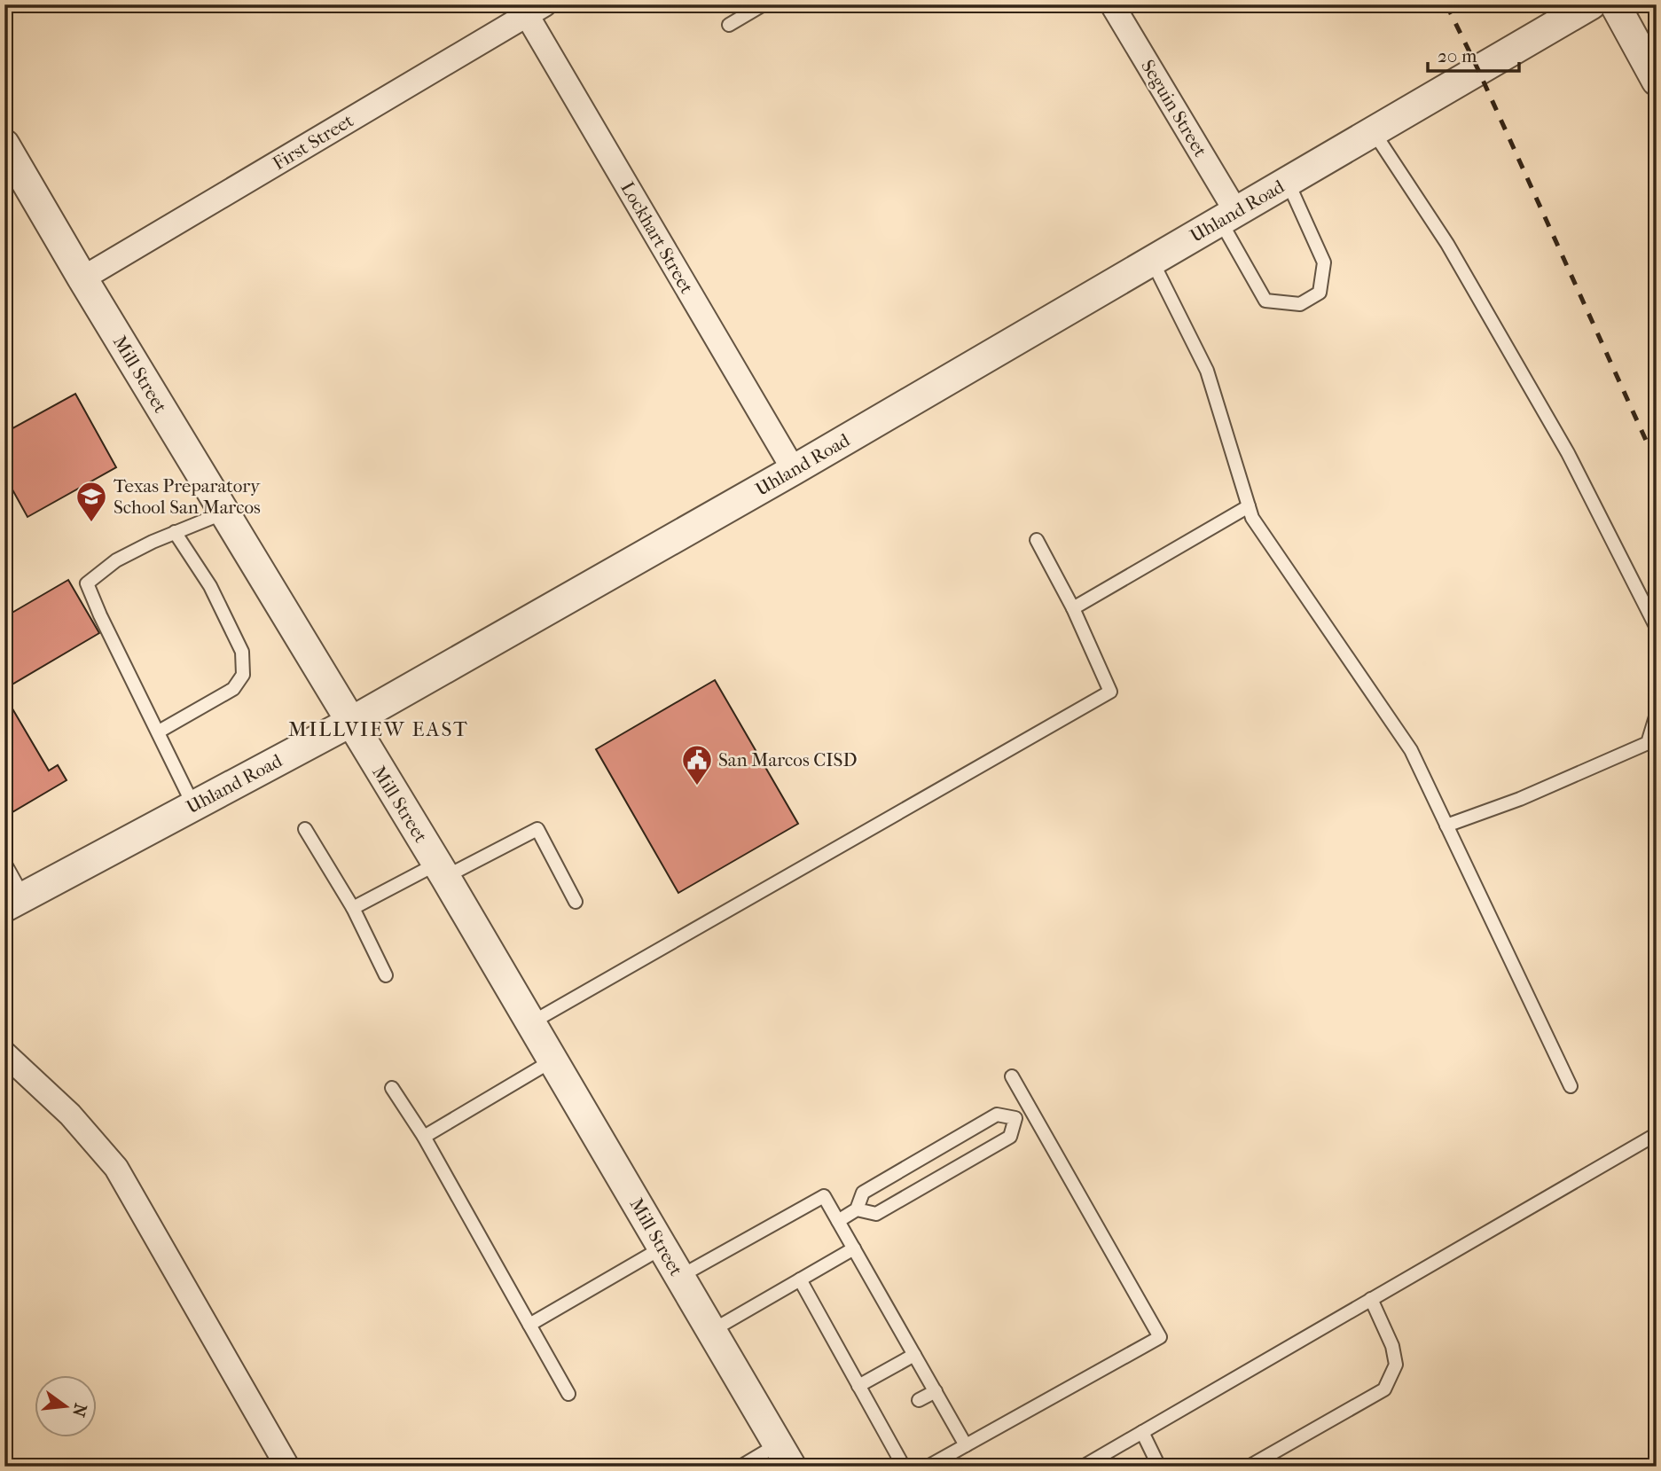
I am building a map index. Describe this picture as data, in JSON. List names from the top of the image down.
{
  "streets": {
    "street": [
      "Seguin Street",
      "First Street",
      "Uhland Road",
      "Lockhart Street",
      "Mill Street"
    ]
  },
  "crossings": [
    ["Seguin Street", "Uhland Road"],
    ["First Street", "Lockhart Street"],
    ["First Street", "Mill Street"],
    ["Uhland Road", "Lockhart Street"],
    ["Uhland Road", "Mill Street"]
  ],
  "districts": ["MILLVIEW EAST"],
  "places": {
    "school or university": ["Texas Preparatory School San Marcos"],
    "public building": ["San Marcos CISD"]
  },
  "scale_bar": "20 m",
  "north": "right"
}
